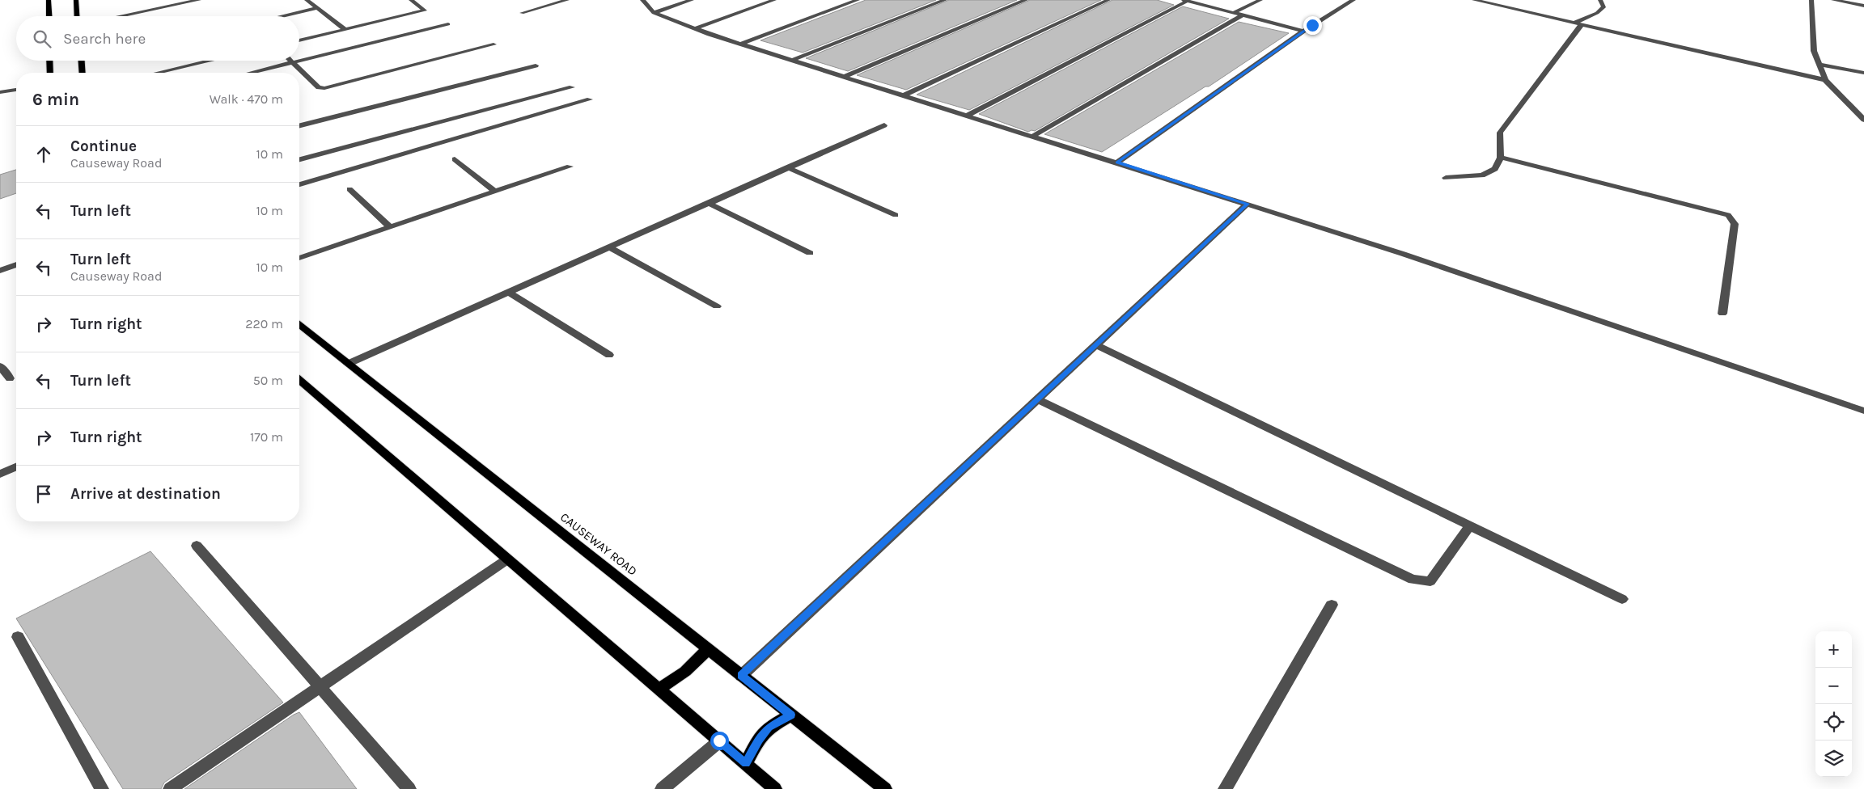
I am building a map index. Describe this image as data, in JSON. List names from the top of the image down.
{
  "streets": {
    "main road": ["CAUSEWAY ROAD"]
  },
  "page": {
    "search": "Search here",
    "heading": ["6 min", "Walk · 470 m"],
    "list": [
      ["Continue", "Causeway Road", "10 m"],
      ["Turn left", "10 m"],
      ["Turn left", "Causeway Road", "10 m"],
      ["Turn right", "220 m"],
      ["Turn left", "50 m"],
      ["Turn right", "170 m"],
      "Arrive at destination"
    ],
    "map_buttons": ["+", "−"]
  }
}
